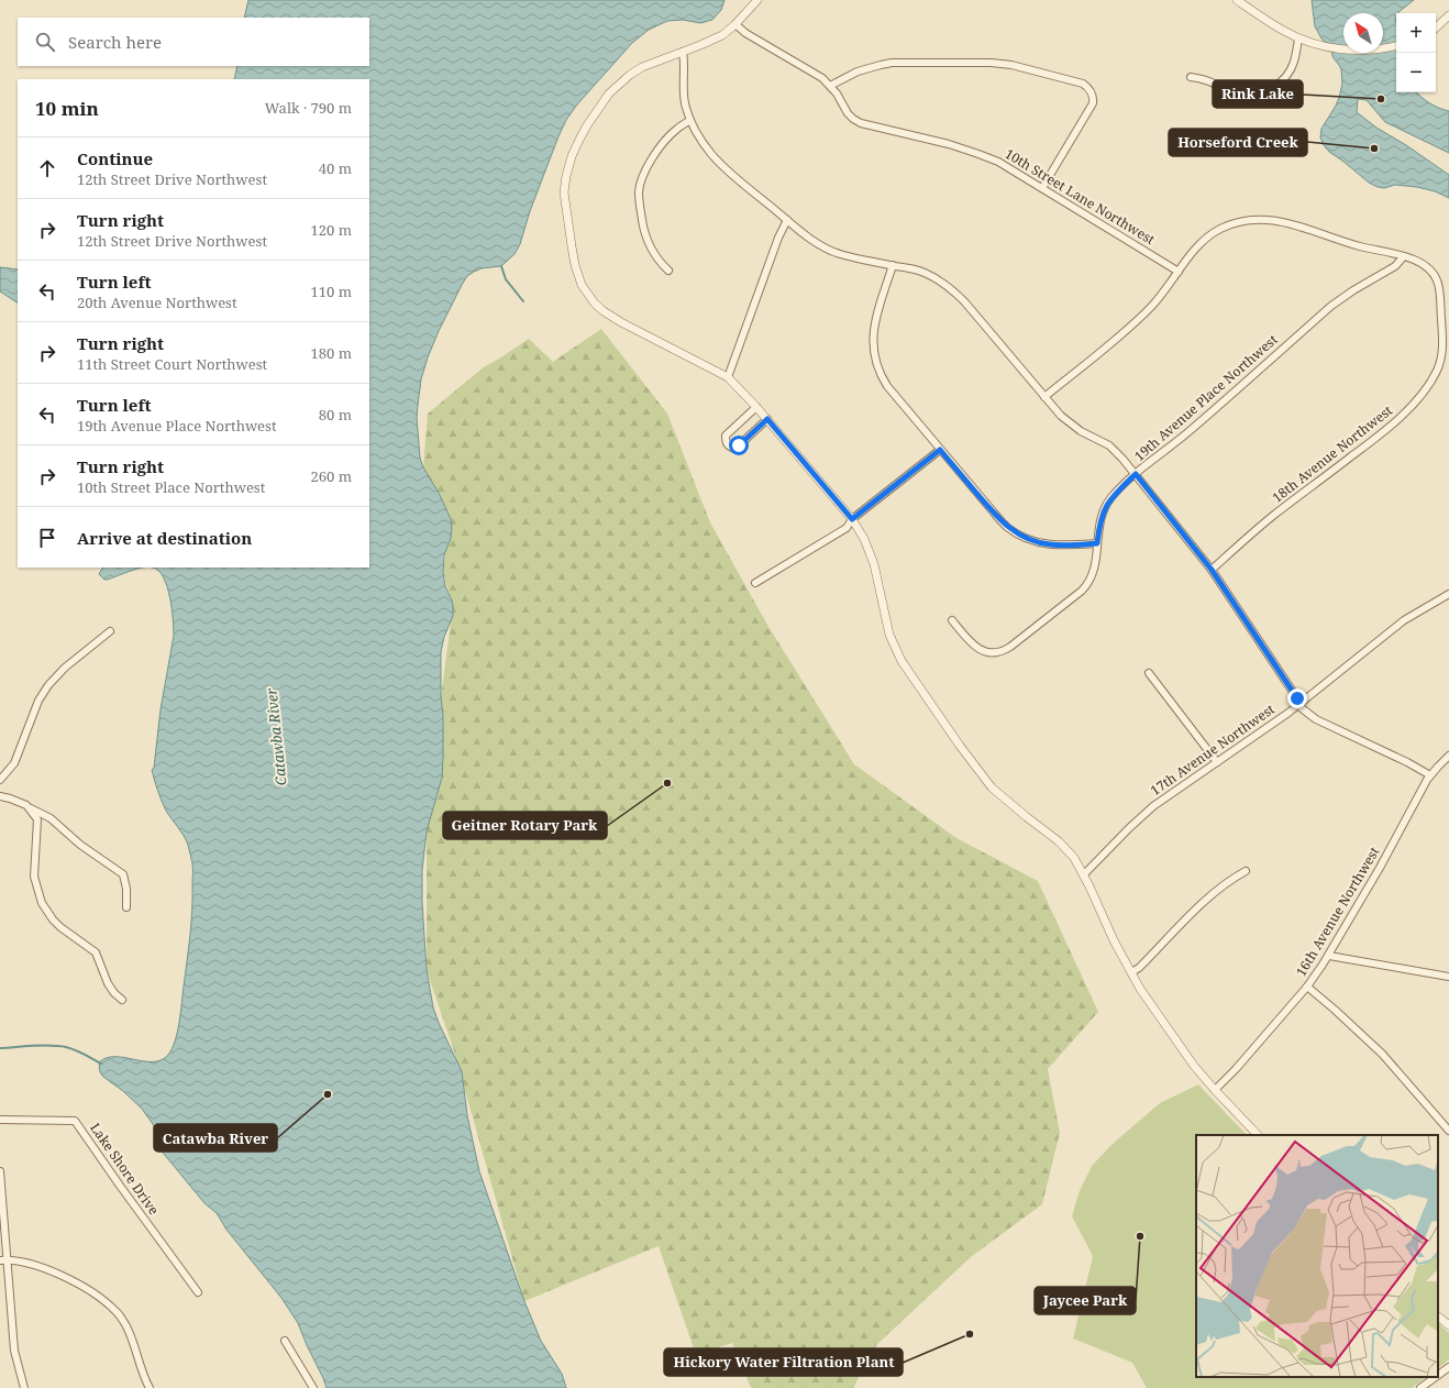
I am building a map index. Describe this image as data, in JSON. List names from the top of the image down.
{
  "streets": {
    "street": [
      "10th Street Lane Northwest",
      "19th Avenue Place Northwest",
      "18th Avenue Northwest",
      "17th Avenue Northwest",
      "16th Avenue Northwest",
      "Lake Shore Drive"
    ]
  },
  "crossings": [
    ["10th Street Lane Northwest", "18th Avenue Northwest"],
    ["19th Avenue Place Northwest", "18th Avenue Northwest"]
  ],
  "water": ["Catawba River"],
  "places": [
    "Rink Lake",
    "Horseford Creek",
    "Geitner Rotary Park",
    "Catawba River",
    "Jaycee Park",
    "Hickory Water Filtration Plant"
  ],
  "north": "top left",
  "page": {
    "map_buttons": ["+", "−"],
    "search": "Search here",
    "heading": ["10 min", "Walk · 790 m"],
    "list": [
      ["Continue", "12th Street Drive Northwest", "40 m"],
      ["Turn right", "12th Street Drive Northwest", "120 m"],
      ["Turn left", "20th Avenue Northwest", "110 m"],
      ["Turn right", "11th Street Court Northwest", "180 m"],
      ["Turn left", "19th Avenue Place Northwest", "80 m"],
      ["Turn right", "10th Street Place Northwest", "260 m"],
      "Arrive at destination"
    ]
  }
}
